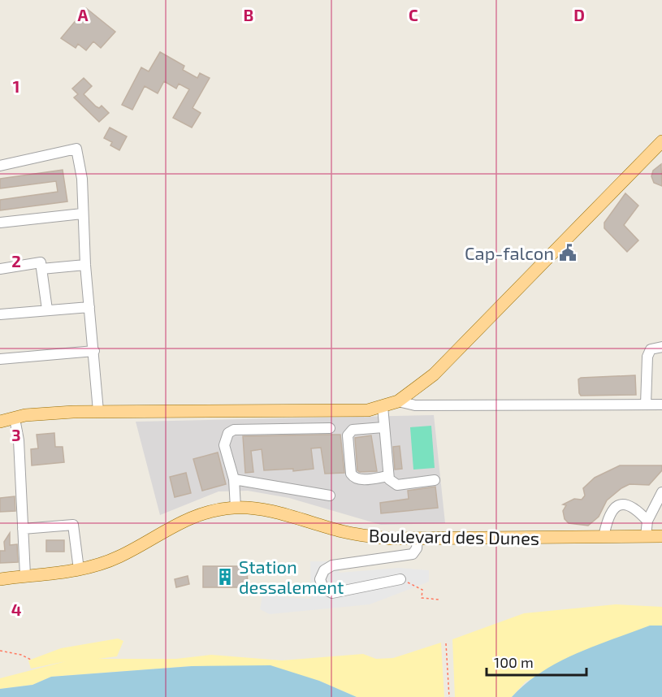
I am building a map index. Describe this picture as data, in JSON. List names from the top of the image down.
{
  "streets": {
    "main road": ["Boulevard des Dunes"]
  },
  "places": {
    "public building": ["Cap-falcon"],
    "building": ["Station dessalement"]
  },
  "scale_bar": "100 m",
  "grid": {
    "columns": [
      "A",
      "B",
      "C",
      "D"
    ],
    "rows": [
      "1",
      "2",
      "3",
      "4"
    ]
  }
}
